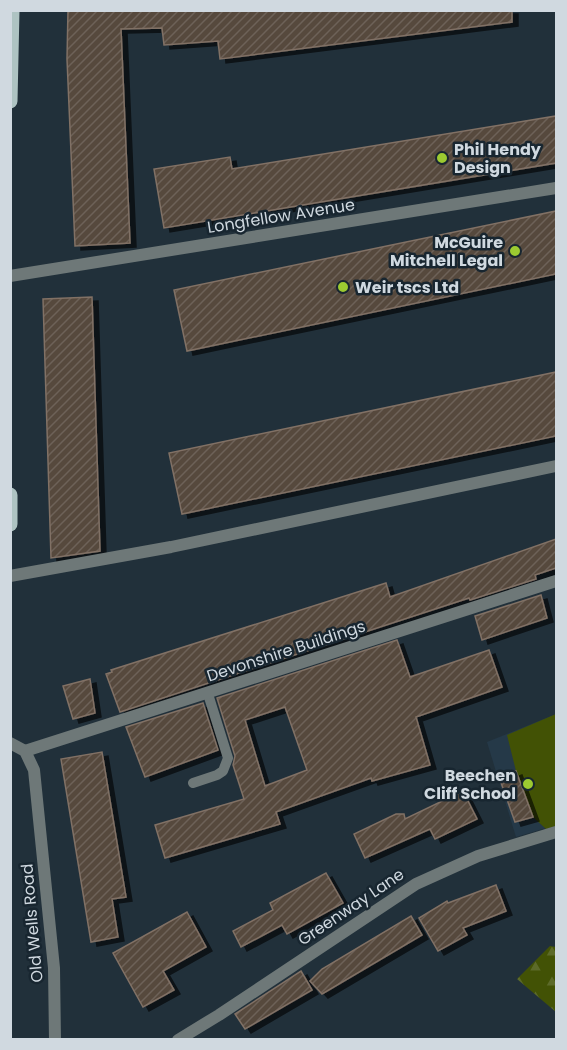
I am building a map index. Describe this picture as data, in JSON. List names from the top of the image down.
{
  "streets": {
    "street": [
      "Longfellow Avenue",
      "Devonshire Buildings",
      "Greenway Lane",
      "Old Wells Road"
    ]
  },
  "crossings": [
    ["Devonshire Buildings", "Old Wells Road"]
  ],
  "places": [
    "Phil Hendy Design",
    "McGuire Mitchell Legal",
    "Weir tscs Ltd",
    "Beechen Cliff School"
  ]
}
